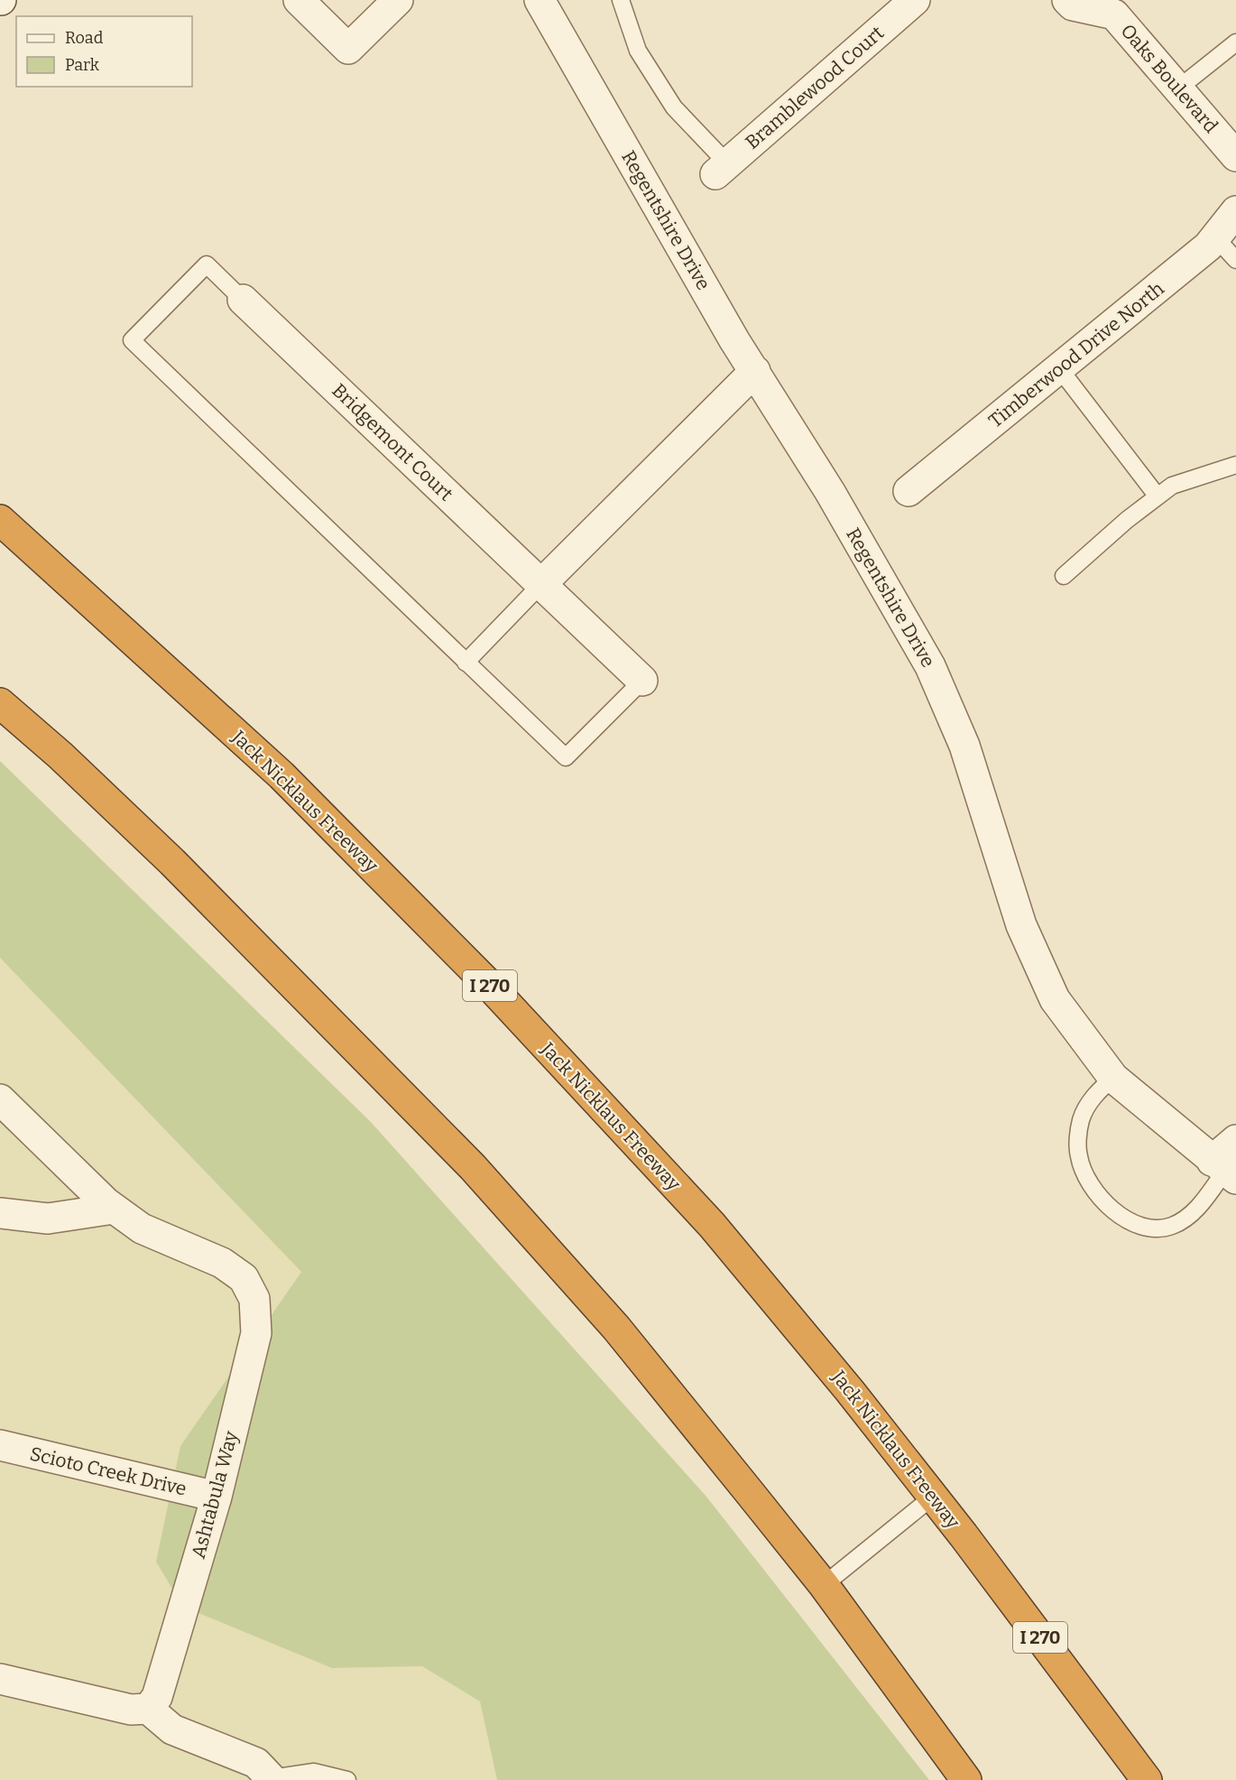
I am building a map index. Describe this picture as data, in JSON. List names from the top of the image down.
{
  "streets": {
    "highway": ["Jack Nicklaus Freeway", "I 270"],
    "street": [
      "Oaks Boulevard",
      "Bramblewood Court",
      "Regentshire Drive",
      "Timberwood Drive North",
      "Bridgemont Court",
      "Scioto Creek Drive",
      "Ashtabula Way"
    ]
  },
  "crossings": [
    ["Scioto Creek Drive", "Ashtabula Way"]
  ],
  "legend": ["Road", "Park"]
}
